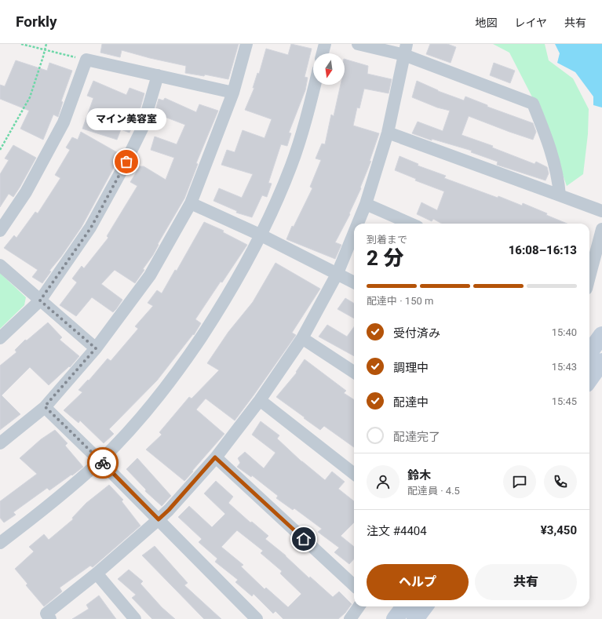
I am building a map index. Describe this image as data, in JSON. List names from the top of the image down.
{
  "places": ["マイン美容室"],
  "north": "bottom",
  "page": {
    "header": "Forkly",
    "nav": ["地図", "レイヤ", "共有"],
    "bubble": "マイン美容室",
    "heading": ["2 分", "到着まで", "16:08–16:13"],
    "panel": [
      "鈴木",
      "配達員 · 4.5",
      "注文 #4404",
      "¥3,450"
    ],
    "bar": "配達中 · 150 m",
    "list": [
      ["受付済み", "15:40"],
      ["調理中", "15:43"],
      ["配達中", "15:45"],
      "配達完了"
    ],
    "buttons": ["ヘルプ", "共有"]
  }
}
